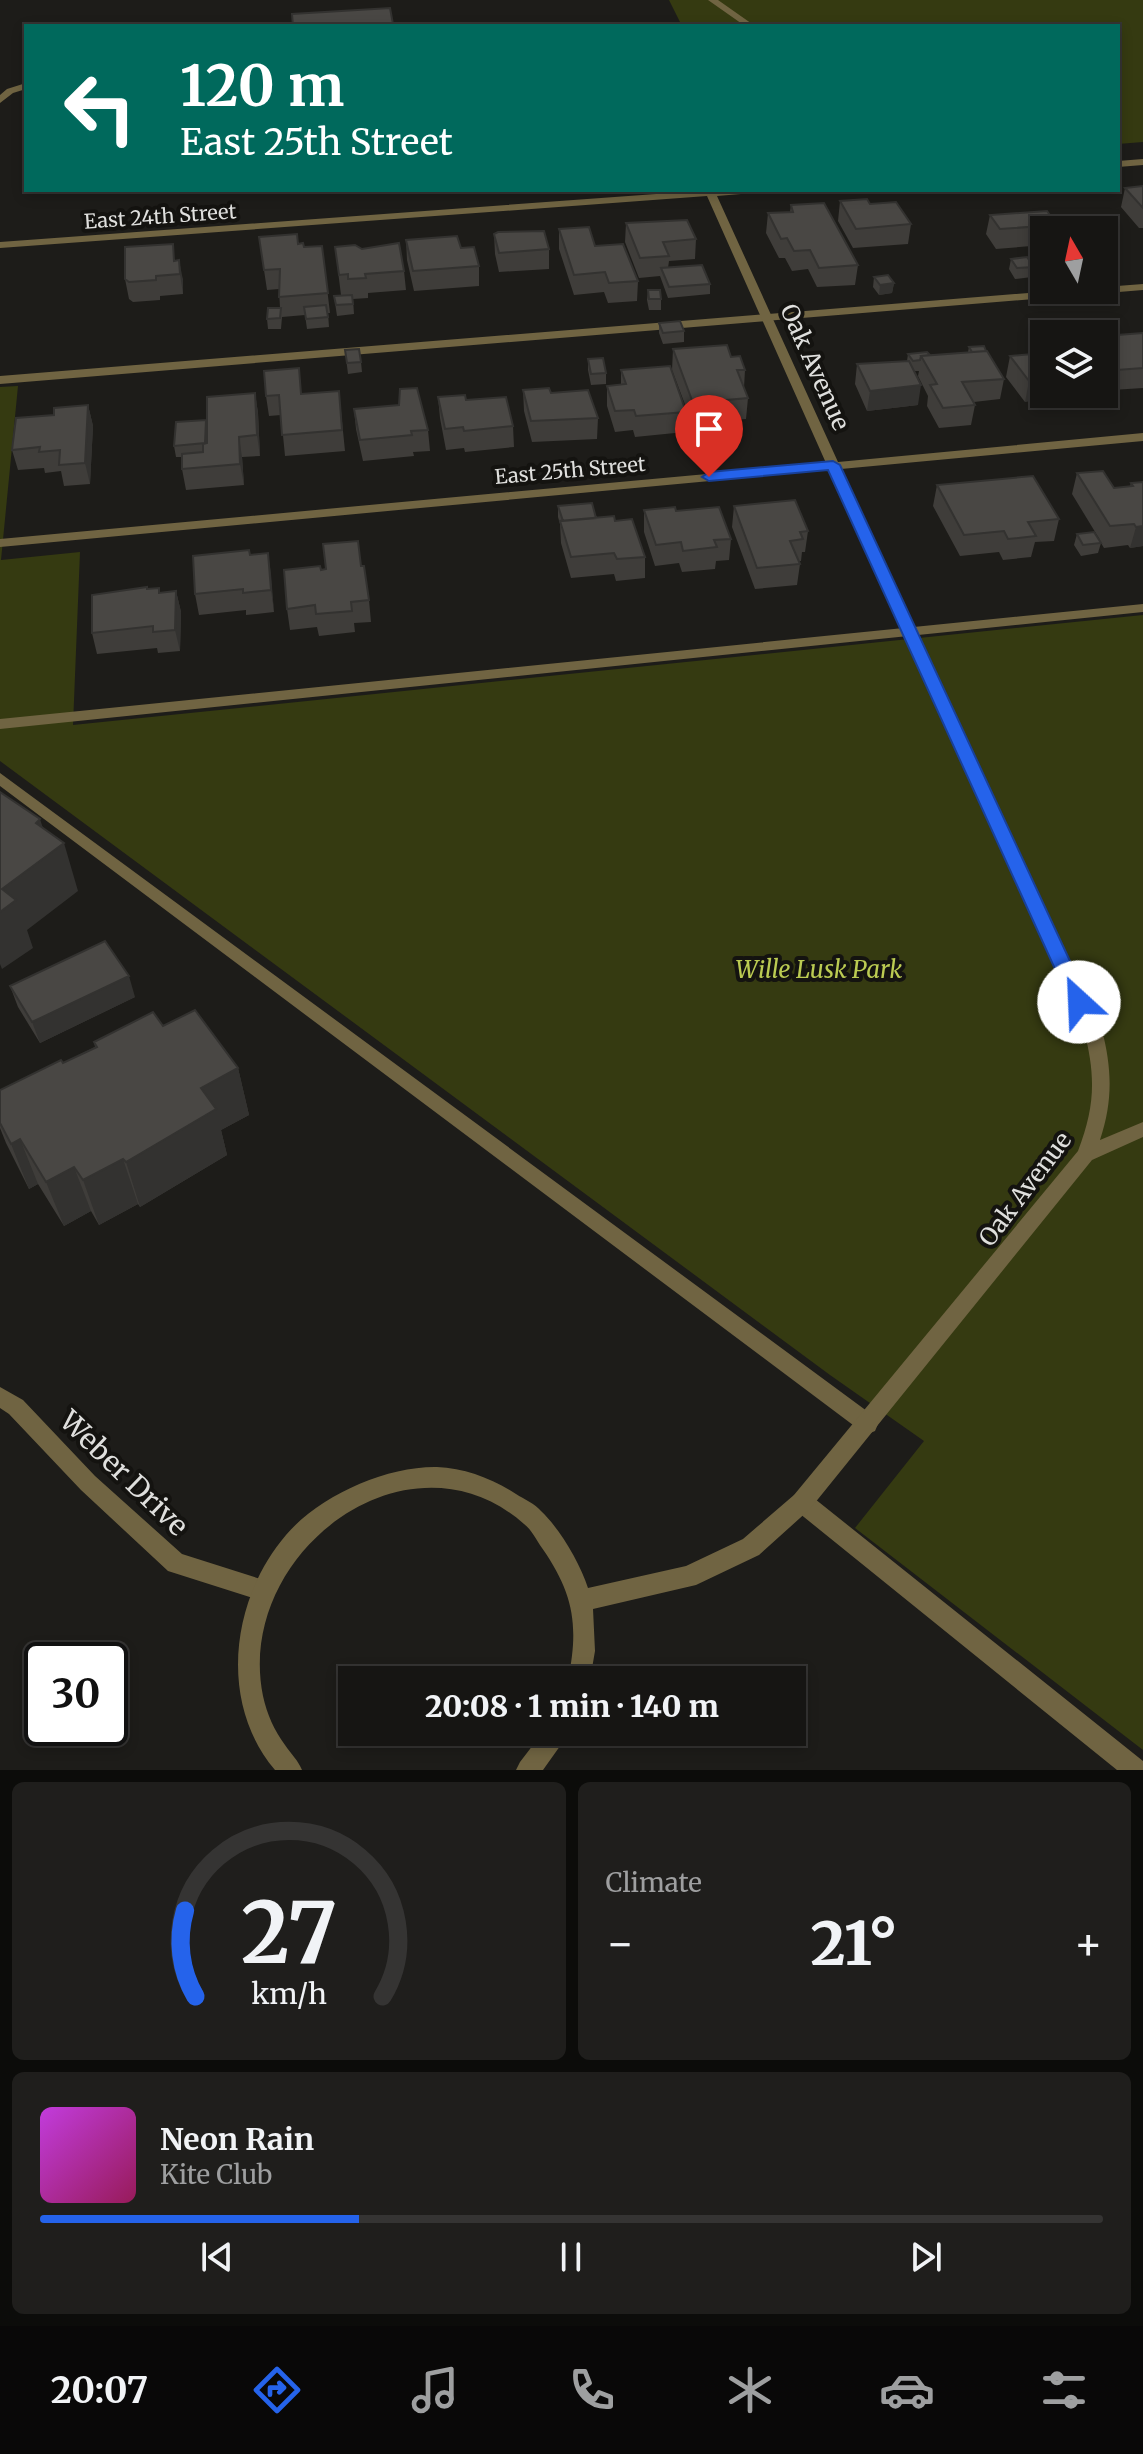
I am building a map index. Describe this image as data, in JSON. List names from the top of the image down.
{
  "streets": {
    "street": [
      "East 24th Street",
      "Oak Avenue",
      "East 25th Street",
      "Weber Drive"
    ]
  },
  "crossings": [
    ["East 24th Street", "Oak Avenue"],
    ["Oak Avenue", "East 25th Street"]
  ],
  "parks": ["Wille Lusk Park"],
  "north": "top",
  "page": {
    "turn": ["120 m", "East 25th Street"],
    "limit": "30",
    "trip": "20:08 · 1 min · 140 m",
    "tile": "Climate",
    "heat": ["−", "21°", "+"],
    "song": ["Neon Rain", "Kite Club"],
    "tabs": "20:07",
    "gauge": ["27", "km/h"]
  }
}
